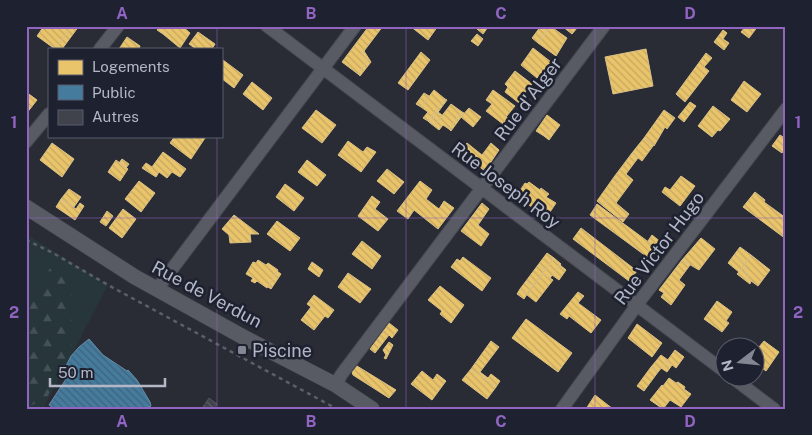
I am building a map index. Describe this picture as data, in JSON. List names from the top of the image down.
{
  "streets": {
    "street": [
      "Rue d'Alger",
      "Rue Joseph Roy",
      "Rue Victor Hugo",
      "Rue de Verdun"
    ]
  },
  "crossings": [
    ["Rue d'Alger", "Rue Joseph Roy"],
    ["Rue d'Alger", "Rue de Verdun"],
    ["Rue Joseph Roy", "Rue Victor Hugo"]
  ],
  "places": {
    "transit": ["Piscine"]
  },
  "legend": ["Logements", "Public", "Autres"],
  "scale_bar": "50 m",
  "north": "left",
  "grid": {
    "columns": [
      "A",
      "B",
      "C",
      "D"
    ],
    "rows": ["1", "2"]
  }
}
